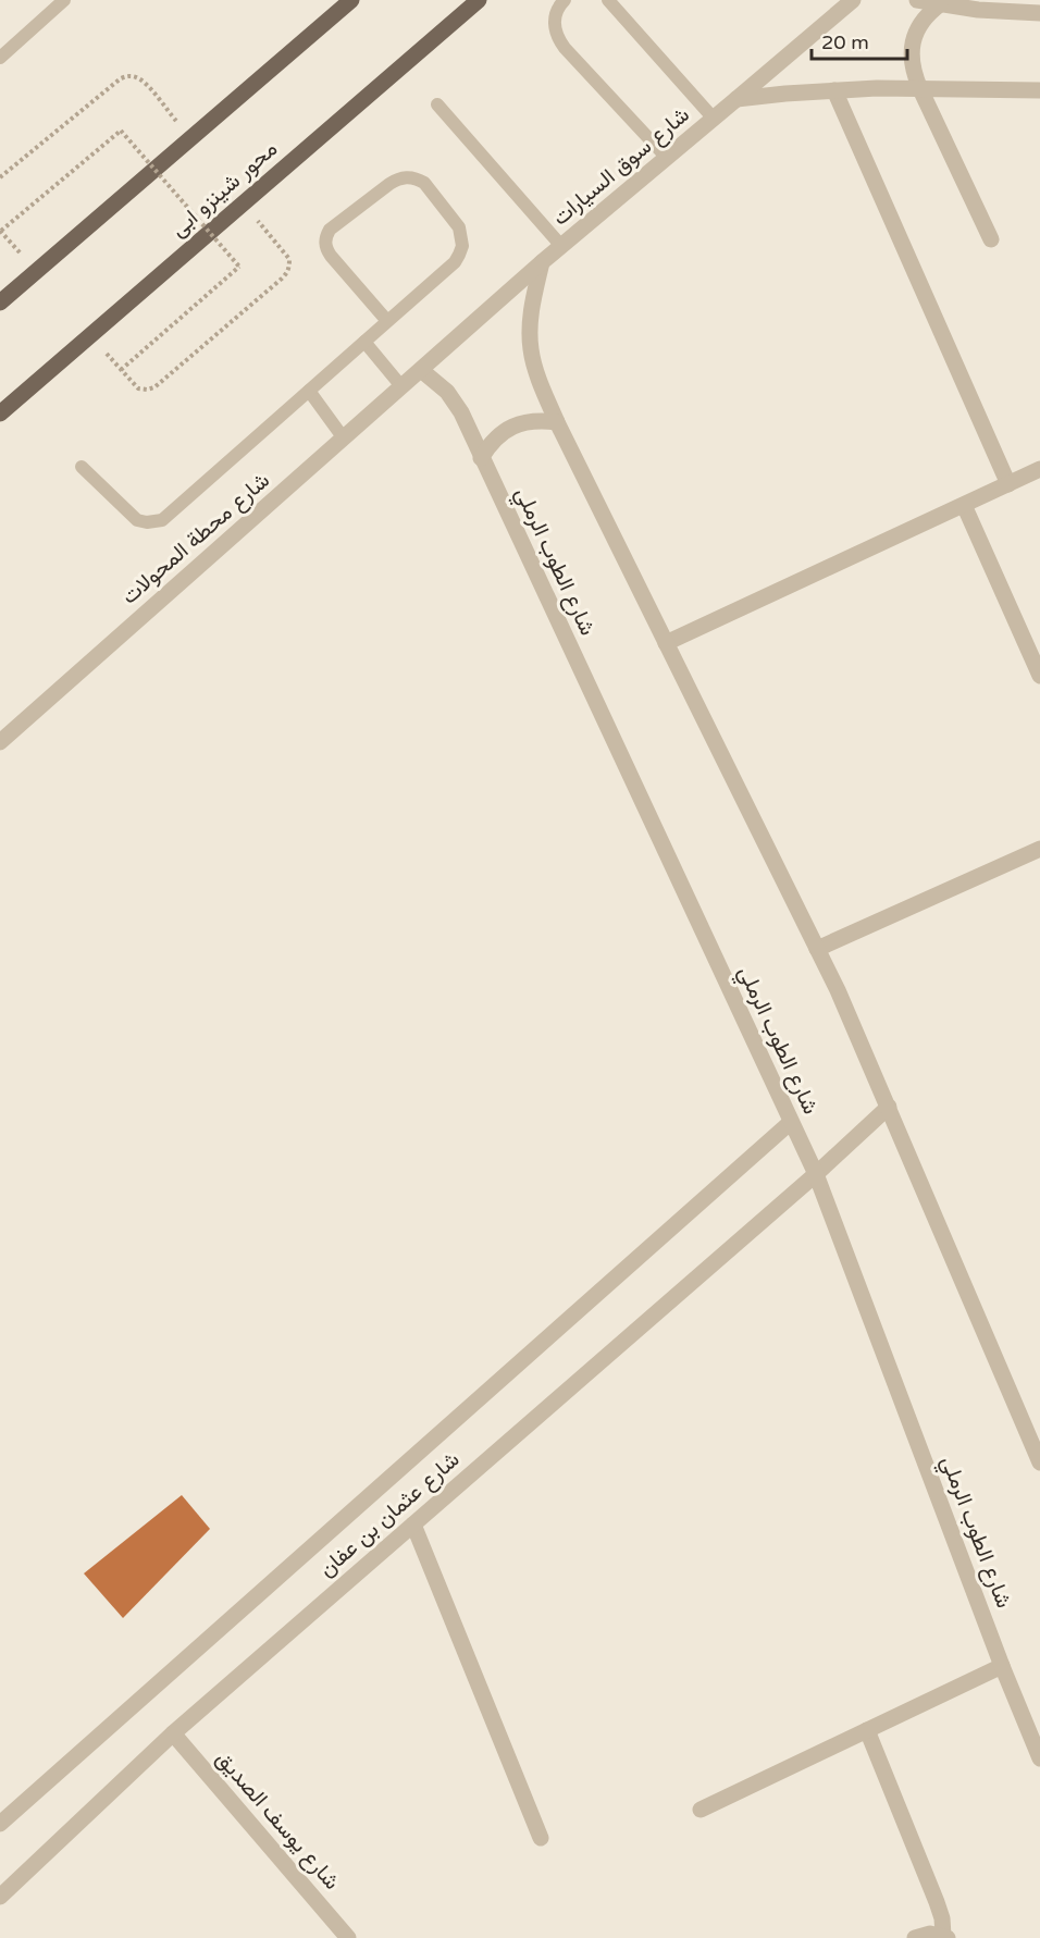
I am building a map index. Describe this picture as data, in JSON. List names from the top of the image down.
{
  "streets": {
    "main road": ["محور شينزو ابى"],
    "street": [
      "شارع سوق السيارات",
      "شارع محطة المحولات",
      "شارع الطوب الرملي",
      "شارع عثمان بن عفان",
      "شارع يوسف الصديق"
    ]
  },
  "crossings": [
    ["شارع سوق السيارات", "شارع محطة المحولات"],
    ["شارع سوق السيارات", "شارع الطوب الرملي"],
    ["شارع محطة المحولات", "شارع الطوب الرملي"],
    ["شارع الطوب الرملي", "شارع عثمان بن عفان"],
    ["شارع عثمان بن عفان", "شارع يوسف الصديق"]
  ],
  "scale_bar": "20 m"
}
